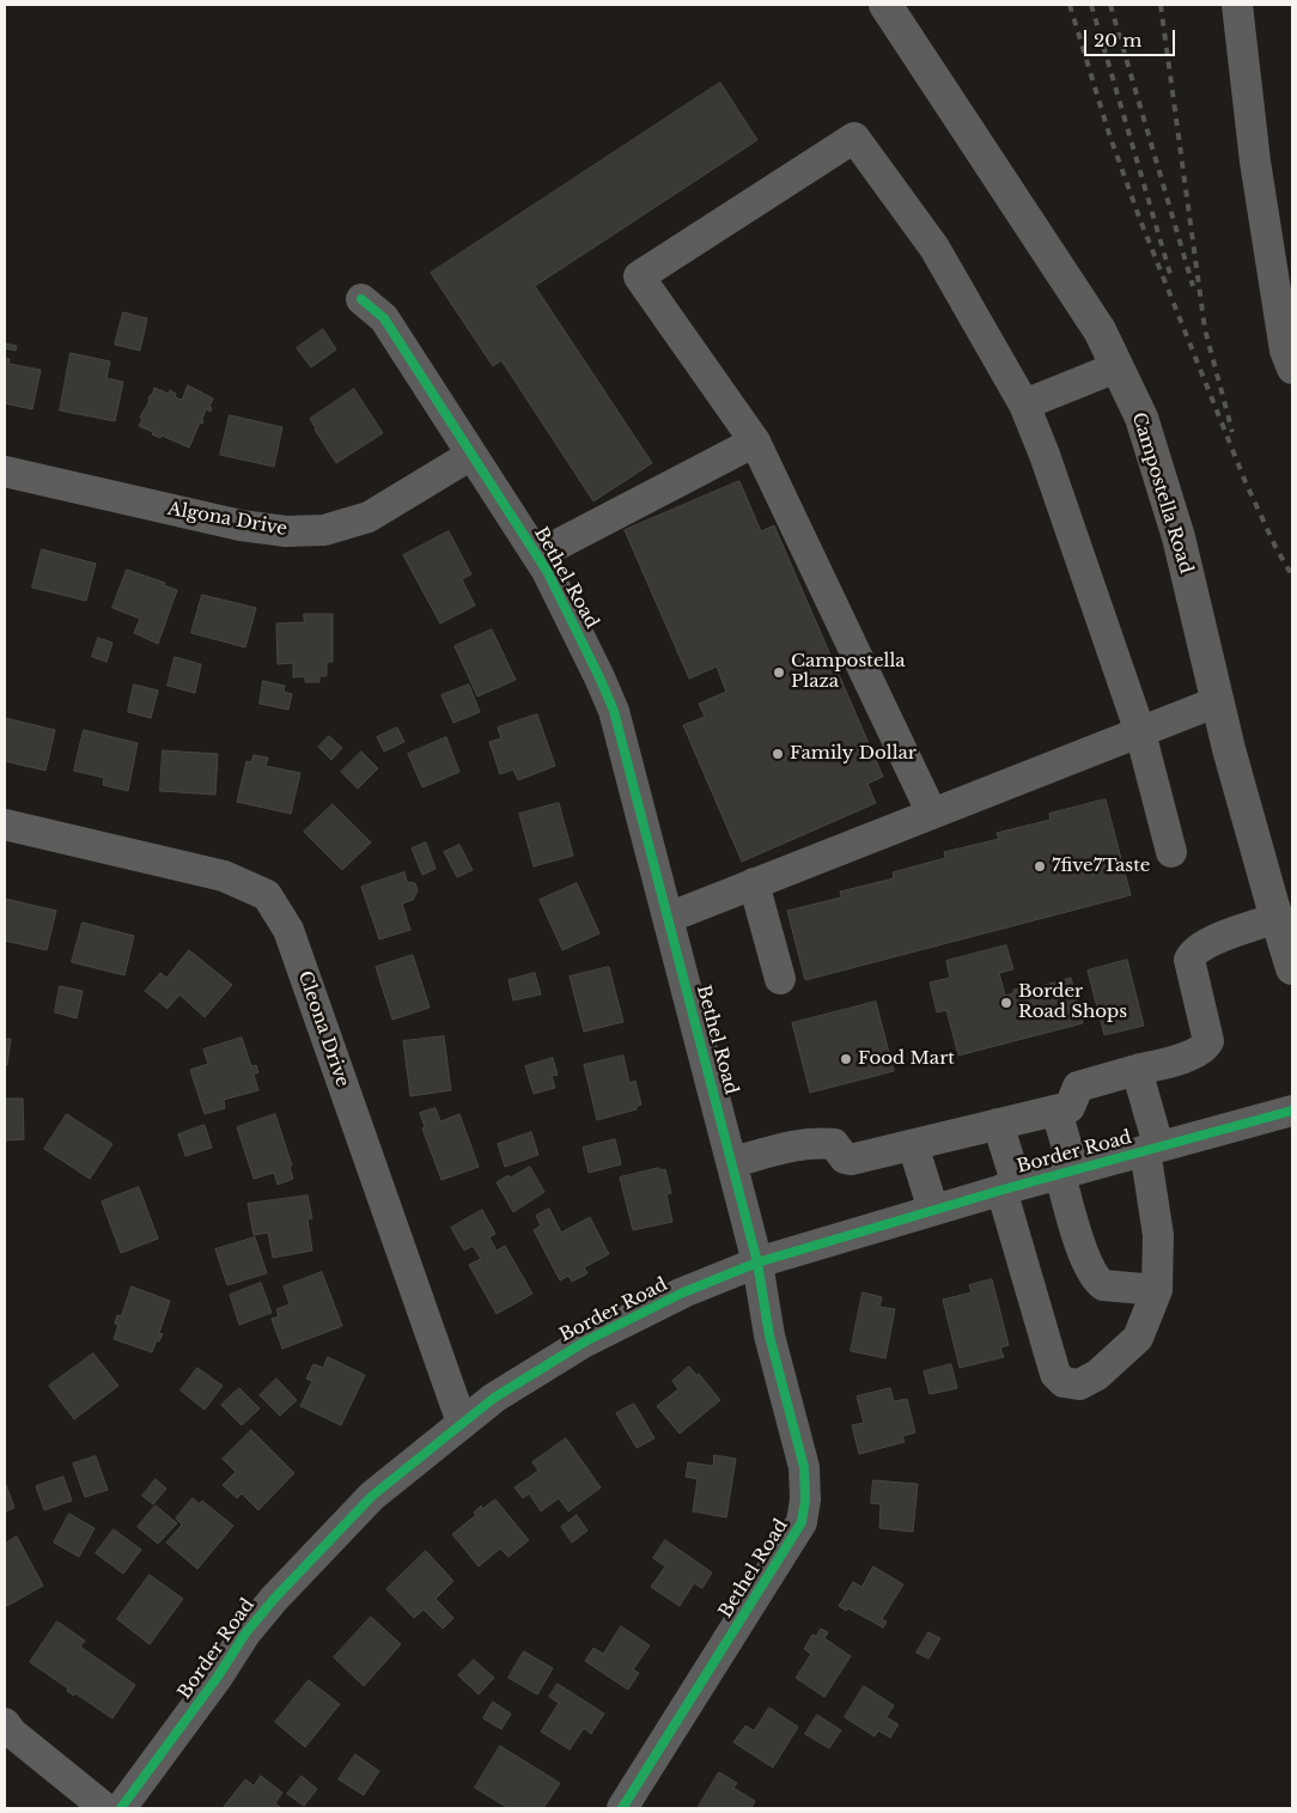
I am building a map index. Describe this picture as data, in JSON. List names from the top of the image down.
{
  "streets": {
    "main road": ["Campostella Road"],
    "street": [
      "Algona Drive",
      "Bethel Road",
      "Cleona Drive",
      "Border Road"
    ]
  },
  "crossings": [
    ["Algona Drive", "Bethel Road"],
    ["Bethel Road", "Border Road"],
    ["Cleona Drive", "Border Road"]
  ],
  "places": [
    "Campostella Plaza",
    "Family Dollar",
    "7five7Taste",
    "Border Road Shops",
    "Food Mart"
  ],
  "scale_bar": "20 m"
}
